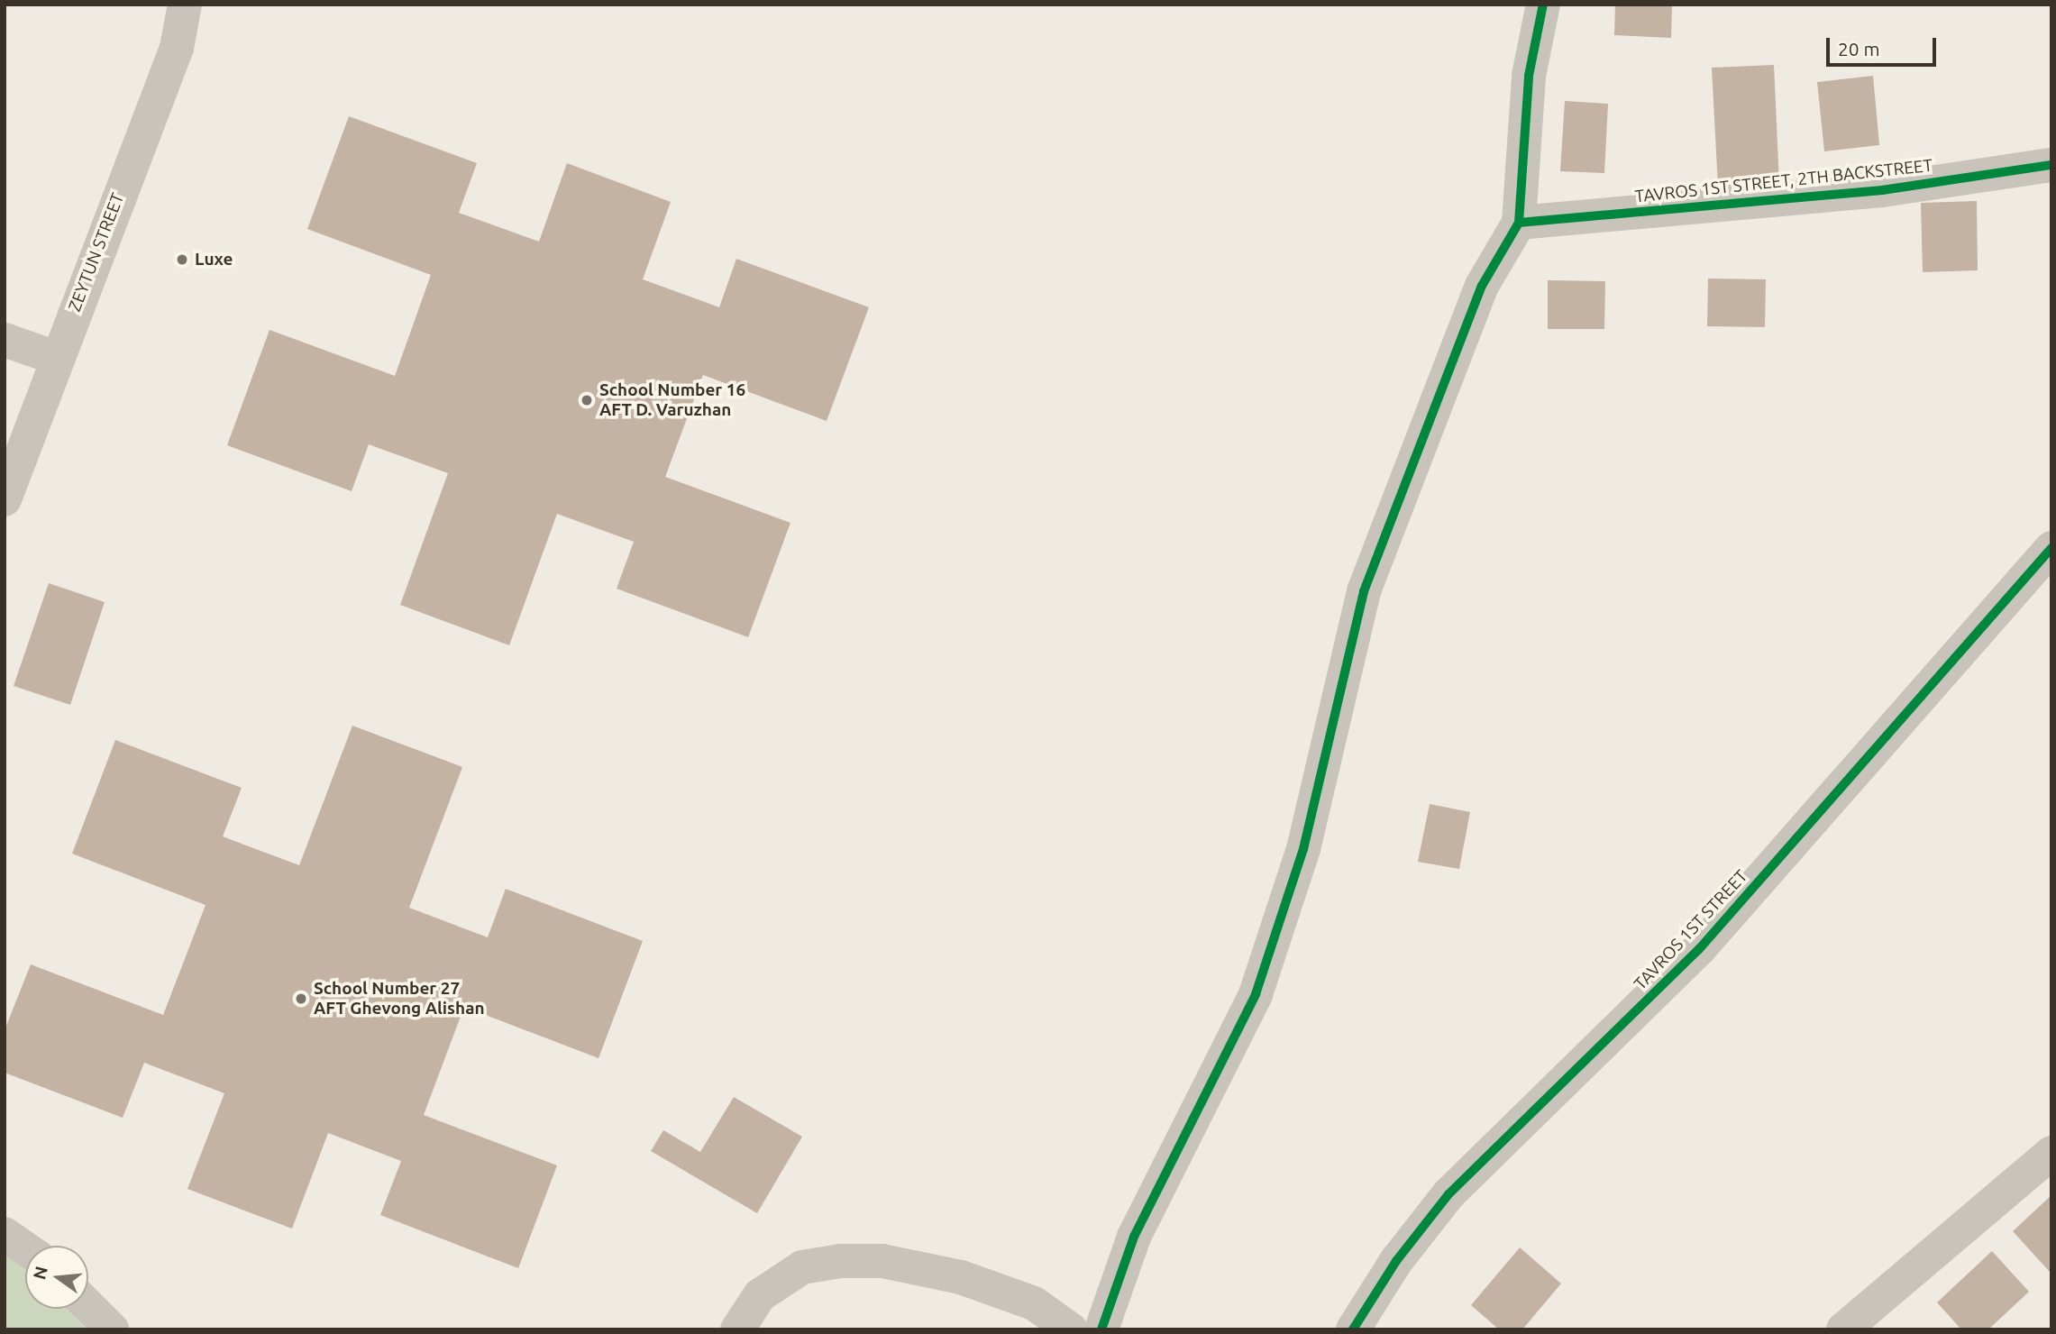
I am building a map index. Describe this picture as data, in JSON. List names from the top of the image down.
{
  "streets": {
    "street": ["TAVROS 1ST STREET, 2TH BACKSTREET", "ZEYTUN STREET", "TAVROS 1ST STREET"]
  },
  "places": ["Luxe", "School Number 16 AFT D. Varuzhan", "School Number 27 AFT Ghevong Alishan"],
  "scale_bar": "20 m",
  "north": "left"
}
